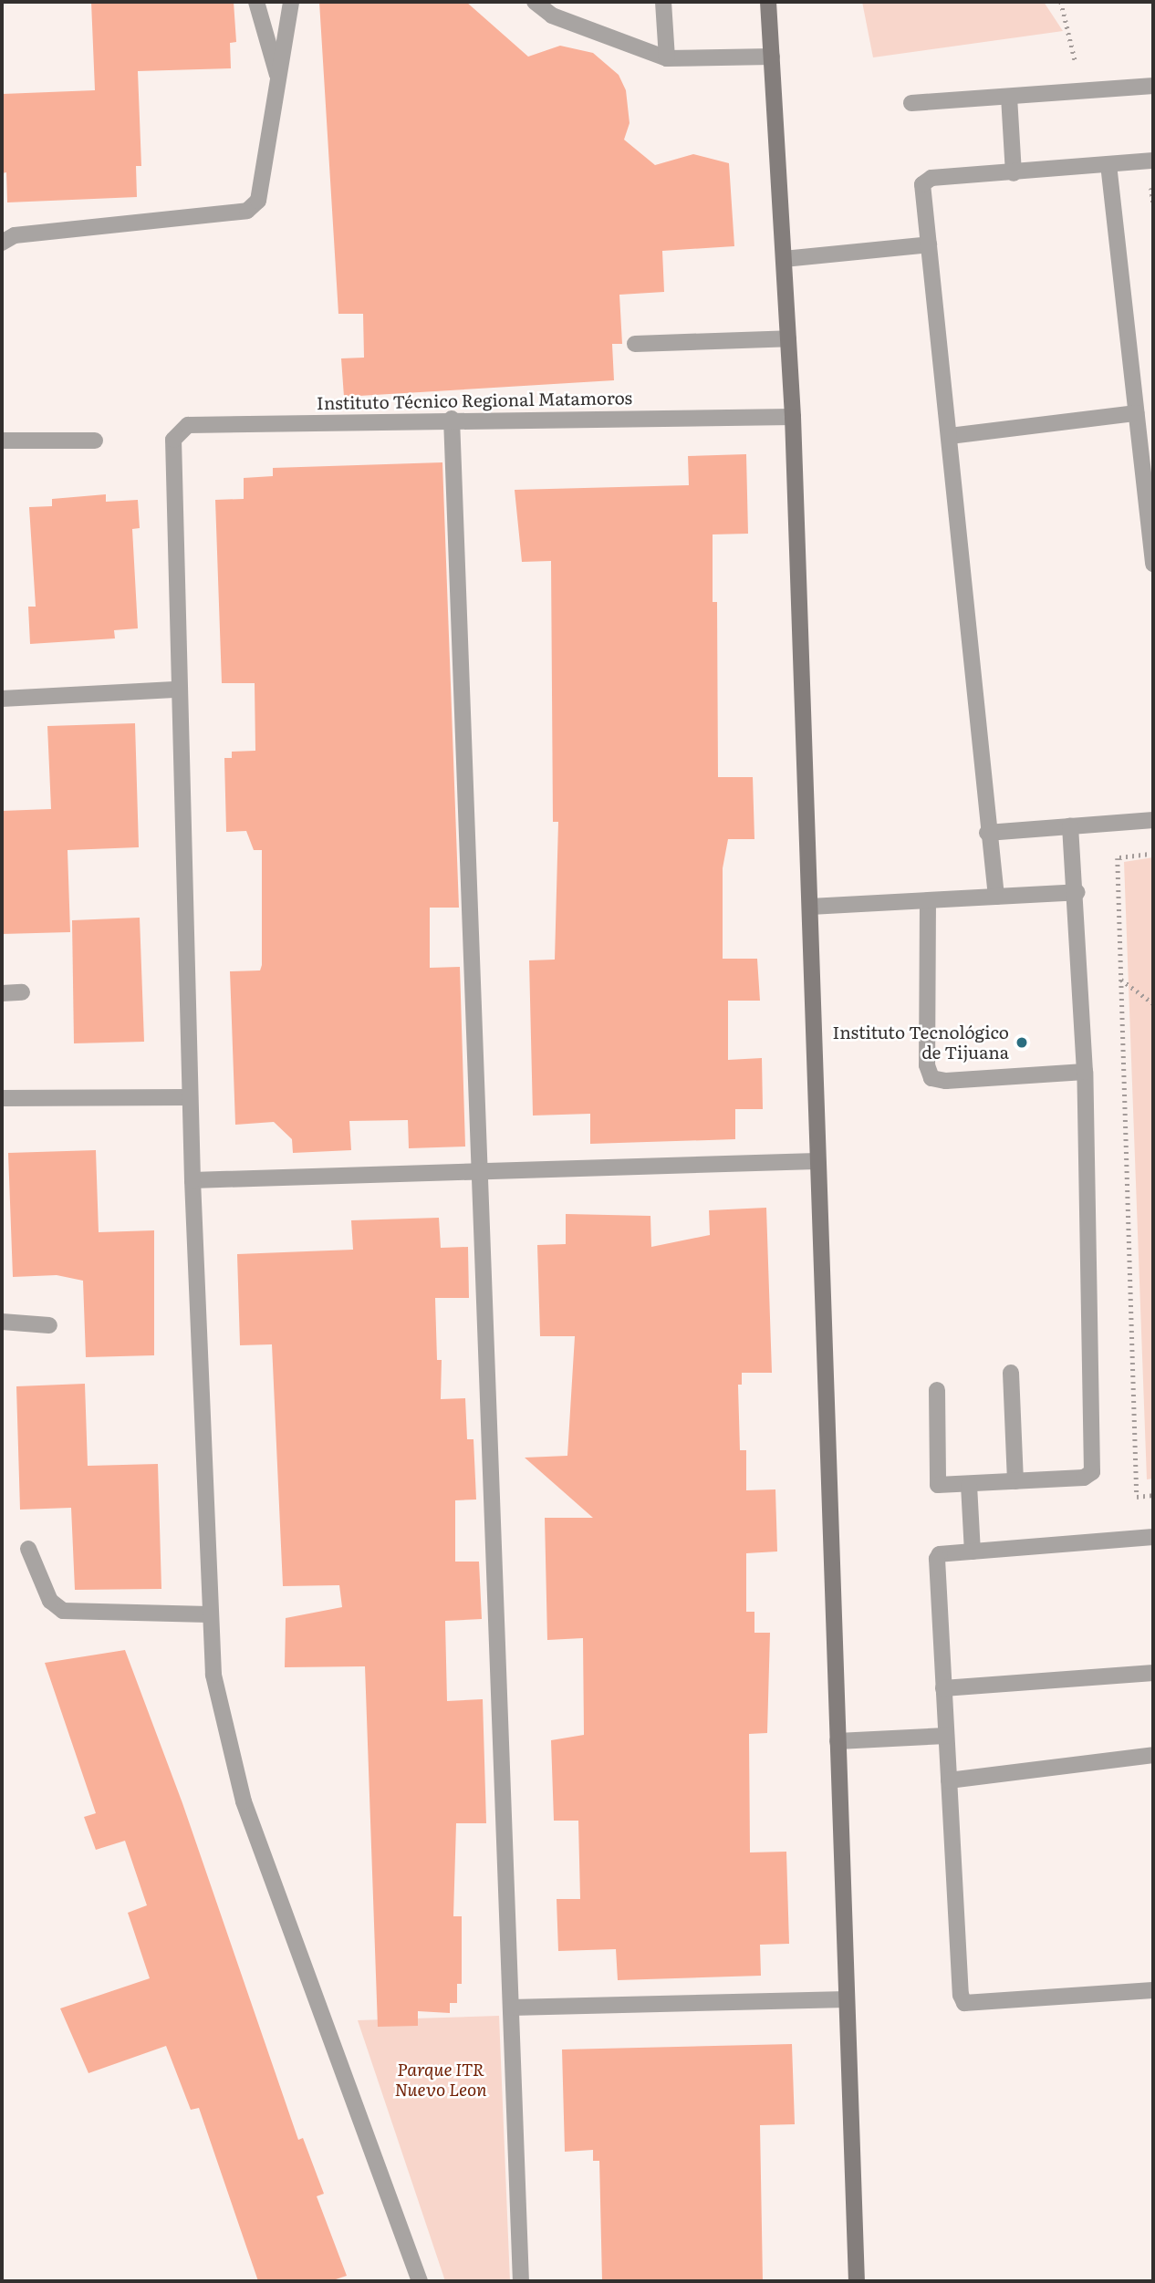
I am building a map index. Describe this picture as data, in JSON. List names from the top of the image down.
{
  "streets": {
    "street": ["Instituto Técnico Regional Matamoros"]
  },
  "parks": ["Parque ITR Nuevo Leon"],
  "places": ["Instituto Tecnológico de Tijuana"]
}
